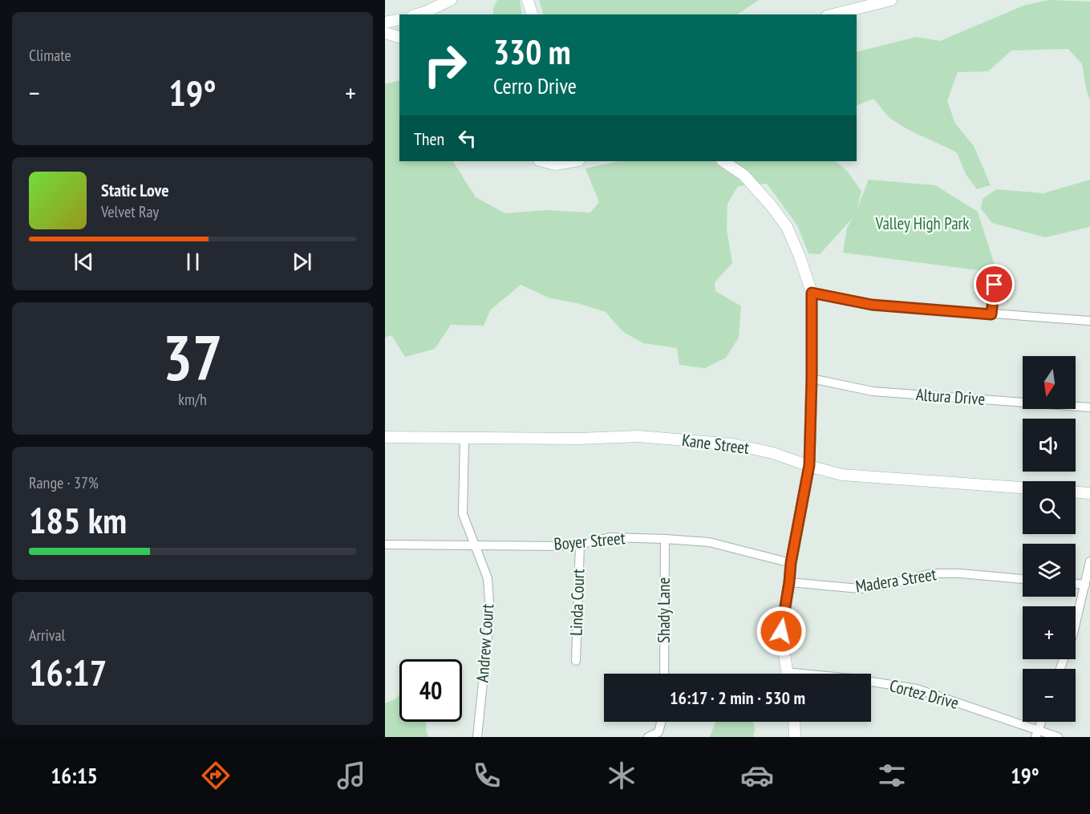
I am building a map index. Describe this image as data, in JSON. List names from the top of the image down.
{
  "streets": {
    "street": [
      "Altura Drive",
      "Kane Street",
      "Boyer Street",
      "Madera Street",
      "Linda Court",
      "Shady Lane",
      "Andrew Court",
      "Cortez Drive"
    ]
  },
  "crossings": [
    ["Kane Street", "Andrew Court"],
    ["Boyer Street", "Linda Court"],
    ["Boyer Street", "Shady Lane"],
    ["Boyer Street", "Andrew Court"]
  ],
  "parks": ["Valley High Park"],
  "north": "bottom",
  "page": {
    "tile": [
      "Climate",
      ["37", "km/h"],
      ["Range · 37%", "185 km"],
      ["Arrival", "16:17"]
    ],
    "turn": ["330 m", "Cerro Drive"],
    "heat": ["−", "19°", "+"],
    "then": "Then",
    "song": ["Static Love", "Velvet Ray"],
    "map_buttons": ["+", "−"],
    "limit": "40",
    "trip": "16:17 · 2 min · 530 m",
    "tabs": ["16:15", "19°"]
  }
}
